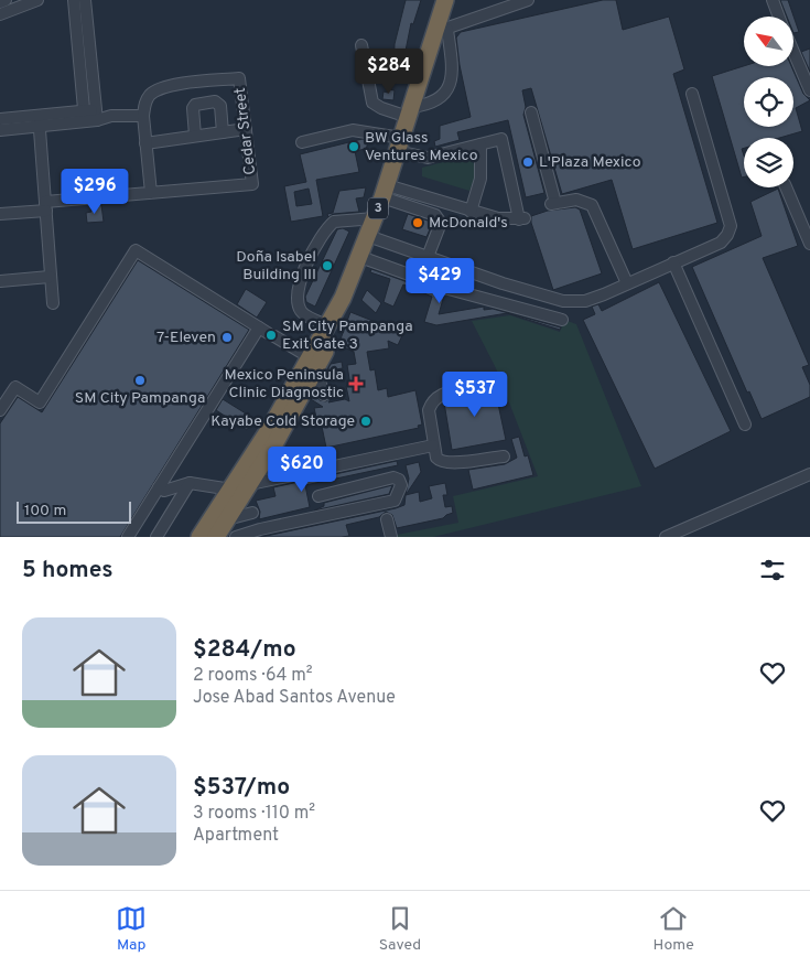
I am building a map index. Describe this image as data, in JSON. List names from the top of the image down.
{
  "streets": {
    "highway": ["3"],
    "street": ["Cedar Street"]
  },
  "places": {
    "other": [
      "BW Glass Ventures Mexico",
      "L'Plaza Mexico",
      "McDonald's",
      "Doña Isabel Building III",
      "SM City Pampanga Exit Gate 3",
      "7-Eleven",
      "SM City Pampanga",
      "Kayabe Cold Storage"
    ],
    "health": ["Mexico Peninsula Clinic Diagnostic"]
  },
  "scale_bar": "100 m",
  "north": "top left",
  "page": {
    "price": [
      "$284",
      "$296",
      "$429",
      "$537",
      "$620"
    ],
    "scale": "100 m",
    "heading": "5 homes",
    "list": [
      {
        "name": "$284/mo",
        "note": "2 rooms · 64 m² · Jose Abad Santos Avenue"
      },
      {
        "name": "$537/mo",
        "note": "3 rooms · 110 m² · Apartment"
      }
    ],
    "tabs": ["Map", "Saved", "Home"]
  }
}
